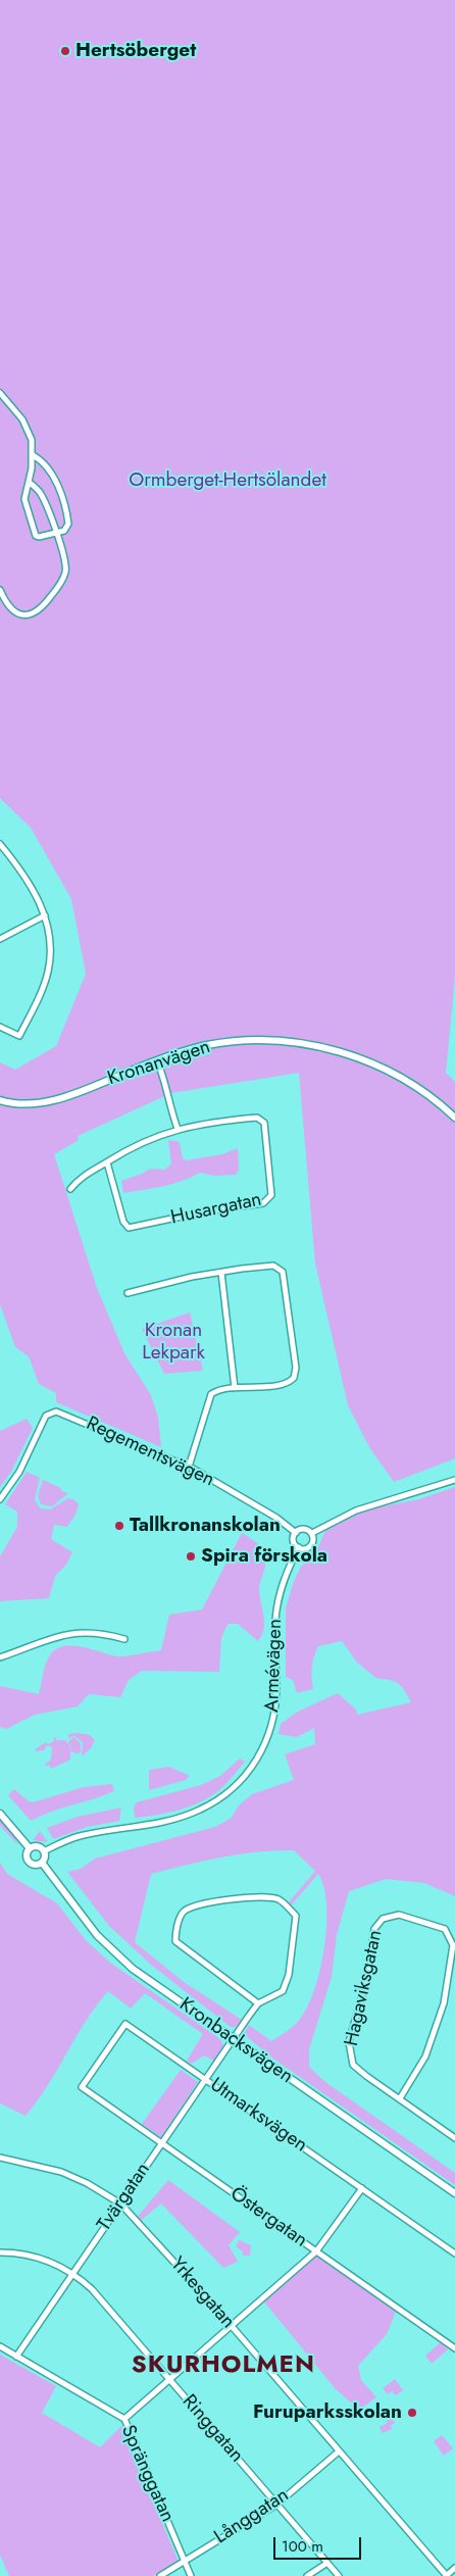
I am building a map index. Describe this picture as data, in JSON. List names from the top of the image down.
{
  "streets": {
    "street": [
      "Kronanvägen",
      "Husargatan",
      "Regementsvägen",
      "Armévägen",
      "Hagaviksgatan",
      "Kronbacksvägen",
      "Utmarksvägen",
      "Tvärgatan",
      "Östergatan",
      "Yrkesgatan",
      "Ringgatan",
      "Spränggatan",
      "Långgatan"
    ]
  },
  "crossings": [
    ["Regementsvägen", "Armévägen"],
    ["Armévägen", "Kronbacksvägen"],
    ["Kronbacksvägen", "Tvärgatan"],
    ["Utmarksvägen", "Tvärgatan"],
    ["Utmarksvägen", "Östergatan"],
    ["Tvärgatan", "Östergatan"],
    ["Tvärgatan", "Yrkesgatan"],
    ["Tvärgatan", "Ringgatan"],
    ["Tvärgatan", "Spränggatan"],
    ["Yrkesgatan", "Långgatan"],
    ["Ringgatan", "Långgatan"],
    ["Spränggatan", "Långgatan"]
  ],
  "districts": ["SKURHOLMEN"],
  "parks": ["Ormberget-Hertsölandet", "Kronan Lekpark"],
  "places": [
    "Hertsöberget",
    "Tallkronanskolan",
    "Spira förskola",
    "Furuparksskolan"
  ],
  "scale_bar": "100 m"
}
